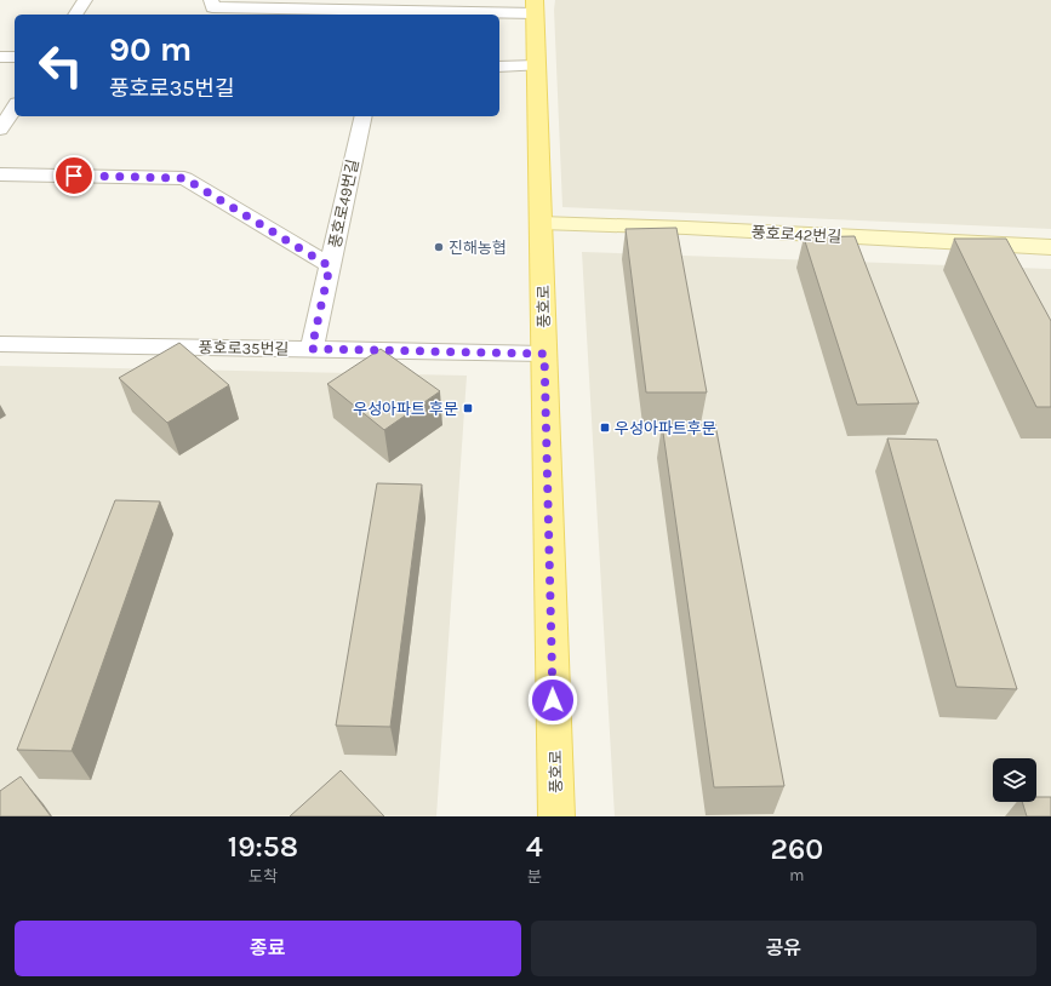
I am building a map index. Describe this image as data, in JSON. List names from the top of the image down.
{
  "streets": {
    "main road": ["풍호로"],
    "street": ["풍호로49번길", "풍호로42번길", "풍호로35번길"]
  },
  "crossings": [
    ["풍호로49번길", "풍호로35번길"],
    ["풍호로42번길", "풍호로"],
    ["풍호로", "풍호로35번길"]
  ],
  "places": {
    "other": ["진해농협"],
    "transit": ["우성아파트 후문", "우성아파트후문"]
  },
  "page": {
    "turn": ["90 m", "풍호로35번길"],
    "eta": [
      "19:58",
      "도착",
      "4",
      "분",
      "260",
      "m"
    ],
    "buttons": ["종료", "공유"]
  }
}
